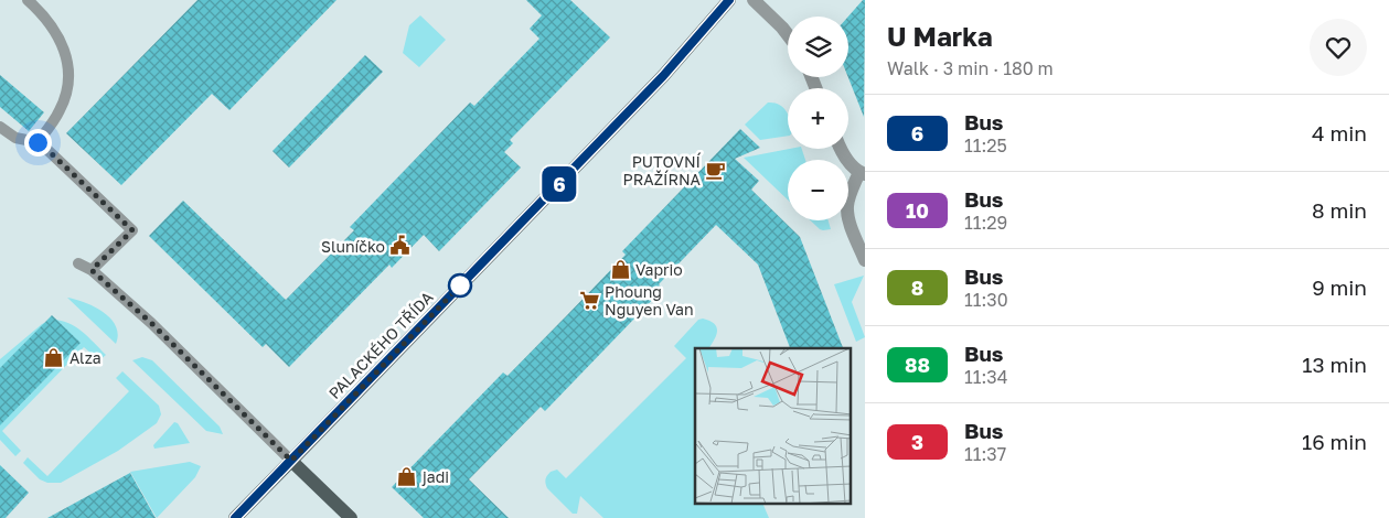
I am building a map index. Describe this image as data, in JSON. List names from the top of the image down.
{
  "streets": {
    "main road": ["PALACKÉHO TŘÍDA"]
  },
  "places": {
    "cafe": ["PUTOVNÍ PRAŽÍRNA"],
    "public building": ["Sluníčko"],
    "shop": ["Vaprio", "Alza", "jadi"],
    "supermarket": ["Phoung Nguyen Van"]
  },
  "lines": ["bus line 6"],
  "page": {
    "on_map": "6",
    "heading": ["U Marka", "Walk · 3 min · 180 m"],
    "map_buttons": ["+", "−"],
    "list": [
      {
        "mark": "6",
        "name": "Bus",
        "note": "11:25",
        "value": "4 min"
      },
      {
        "mark": "10",
        "name": "Bus",
        "note": "11:29",
        "value": "8 min"
      },
      {
        "mark": "8",
        "name": "Bus",
        "note": "11:30",
        "value": "9 min"
      },
      {
        "mark": "88",
        "name": "Bus",
        "note": "11:34",
        "value": "13 min"
      },
      {
        "mark": "3",
        "name": "Bus",
        "note": "11:37",
        "value": "16 min"
      }
    ]
  }
}
